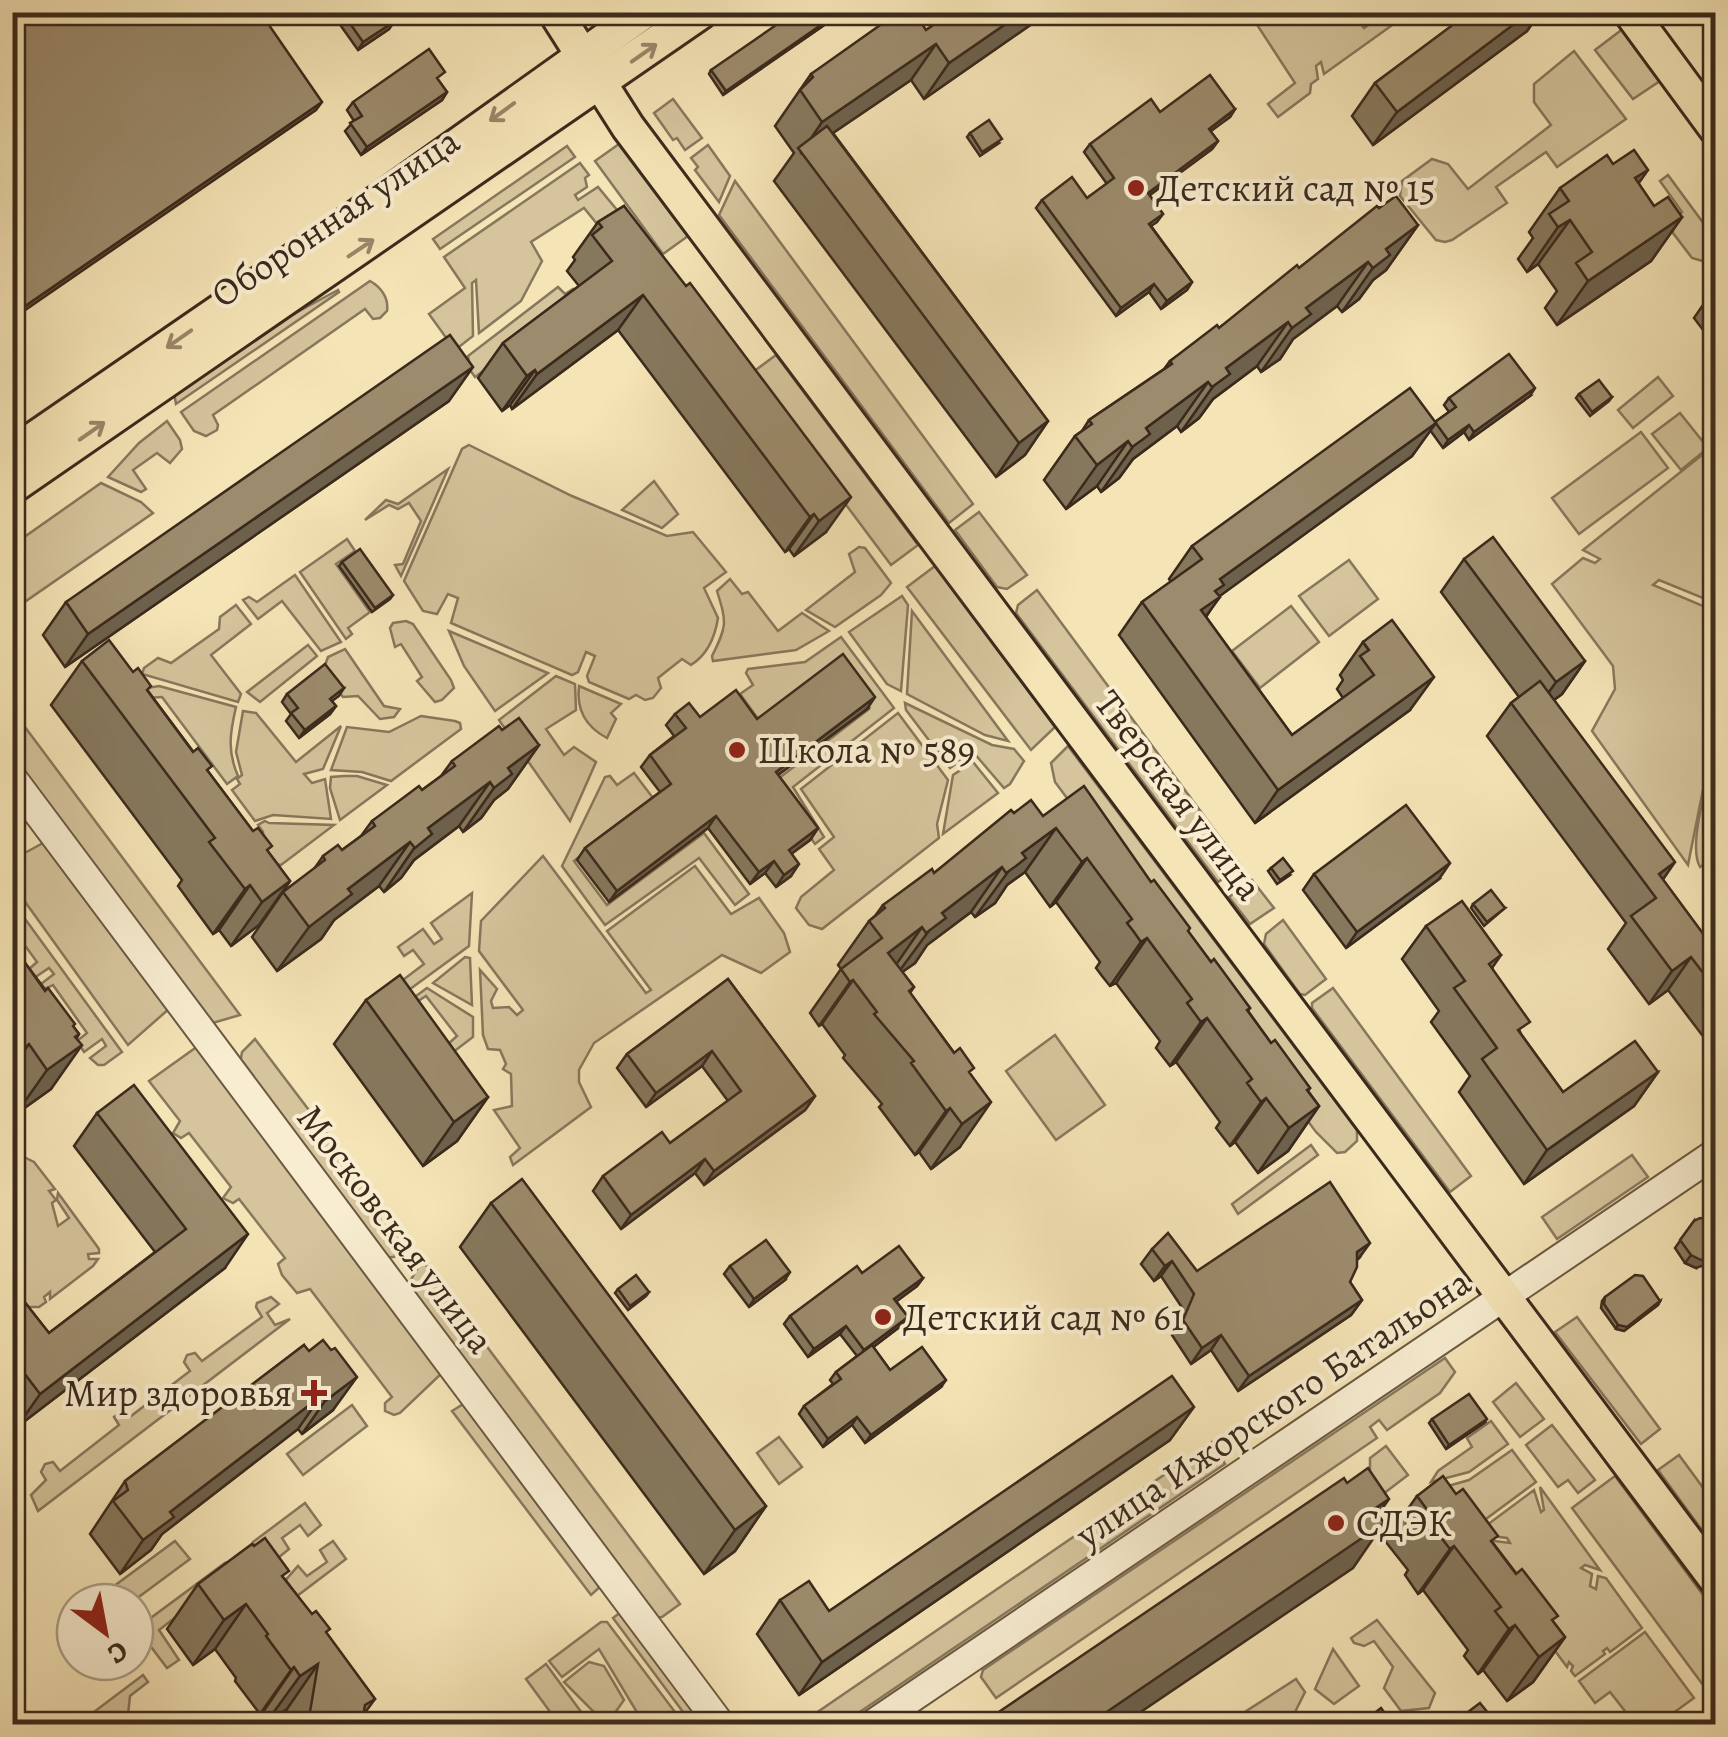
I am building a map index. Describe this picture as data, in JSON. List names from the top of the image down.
{
  "streets": {
    "main road": ["Оборонная улица", "Тверская улица"],
    "street": ["Московская улица", "улица Ижорского Батальона"]
  },
  "crossings": [
    ["Оборонная улица", "Тверская улица"],
    ["Тверская улица", "улица Ижорского Батальона"]
  ],
  "places": {
    "other": [
      "Детский сад № 15",
      "Школа № 589",
      "Детский сад № 61",
      "СДЭК"
    ],
    "health": ["Мир здоровья"]
  },
  "north": "bottom right"
}
